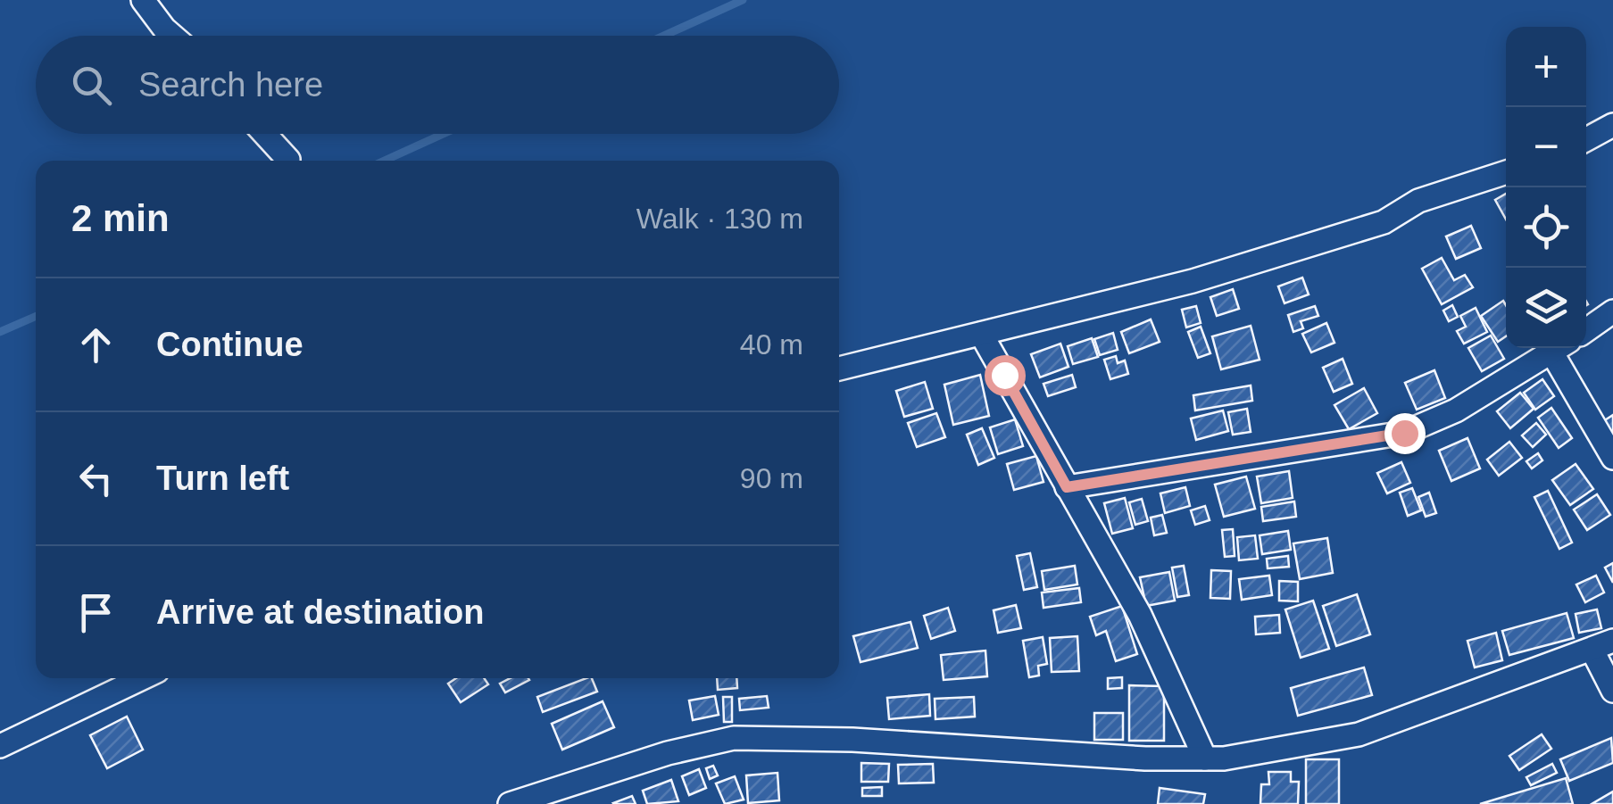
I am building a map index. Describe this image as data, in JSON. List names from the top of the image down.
{
  "page": {
    "map_buttons": ["+", "−"],
    "search": "Search here",
    "heading": ["2 min", "Walk · 130 m"],
    "list": [
      ["Continue", "40 m"],
      ["Turn left", "90 m"],
      "Arrive at destination"
    ]
  }
}
